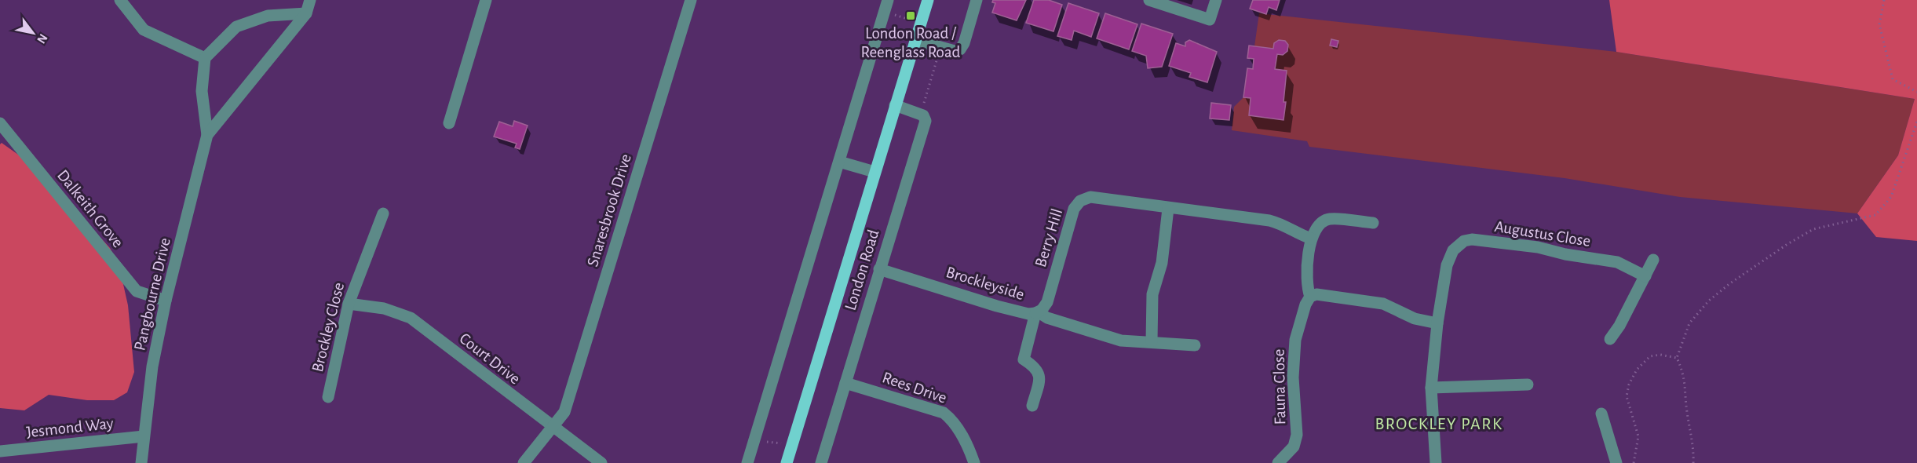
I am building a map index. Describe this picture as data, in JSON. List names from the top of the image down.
{
  "streets": {
    "main road": ["London Road"],
    "street": [
      "Dalkeith Grove",
      "Snaresbrook Drive",
      "Augustus Close",
      "Berry Hill",
      "Brockleyside",
      "Pangbourne Drive",
      "Brockley Close",
      "Court Drive",
      "Fauna Close",
      "Rees Drive",
      "Jesmond Way"
    ]
  },
  "crossings": [
    ["Dalkeith Grove", "Pangbourne Drive"],
    ["Snaresbrook Drive", "Court Drive"],
    ["Berry Hill", "Brockleyside"],
    ["London Road", "Brockleyside"],
    ["London Road", "Rees Drive"],
    ["Pangbourne Drive", "Jesmond Way"],
    ["Brockley Close", "Court Drive"]
  ],
  "districts": ["BROCKLEY PARK"],
  "places": {
    "transit": ["London Road / Reenglass Road"]
  },
  "north": "bottom right"
}
